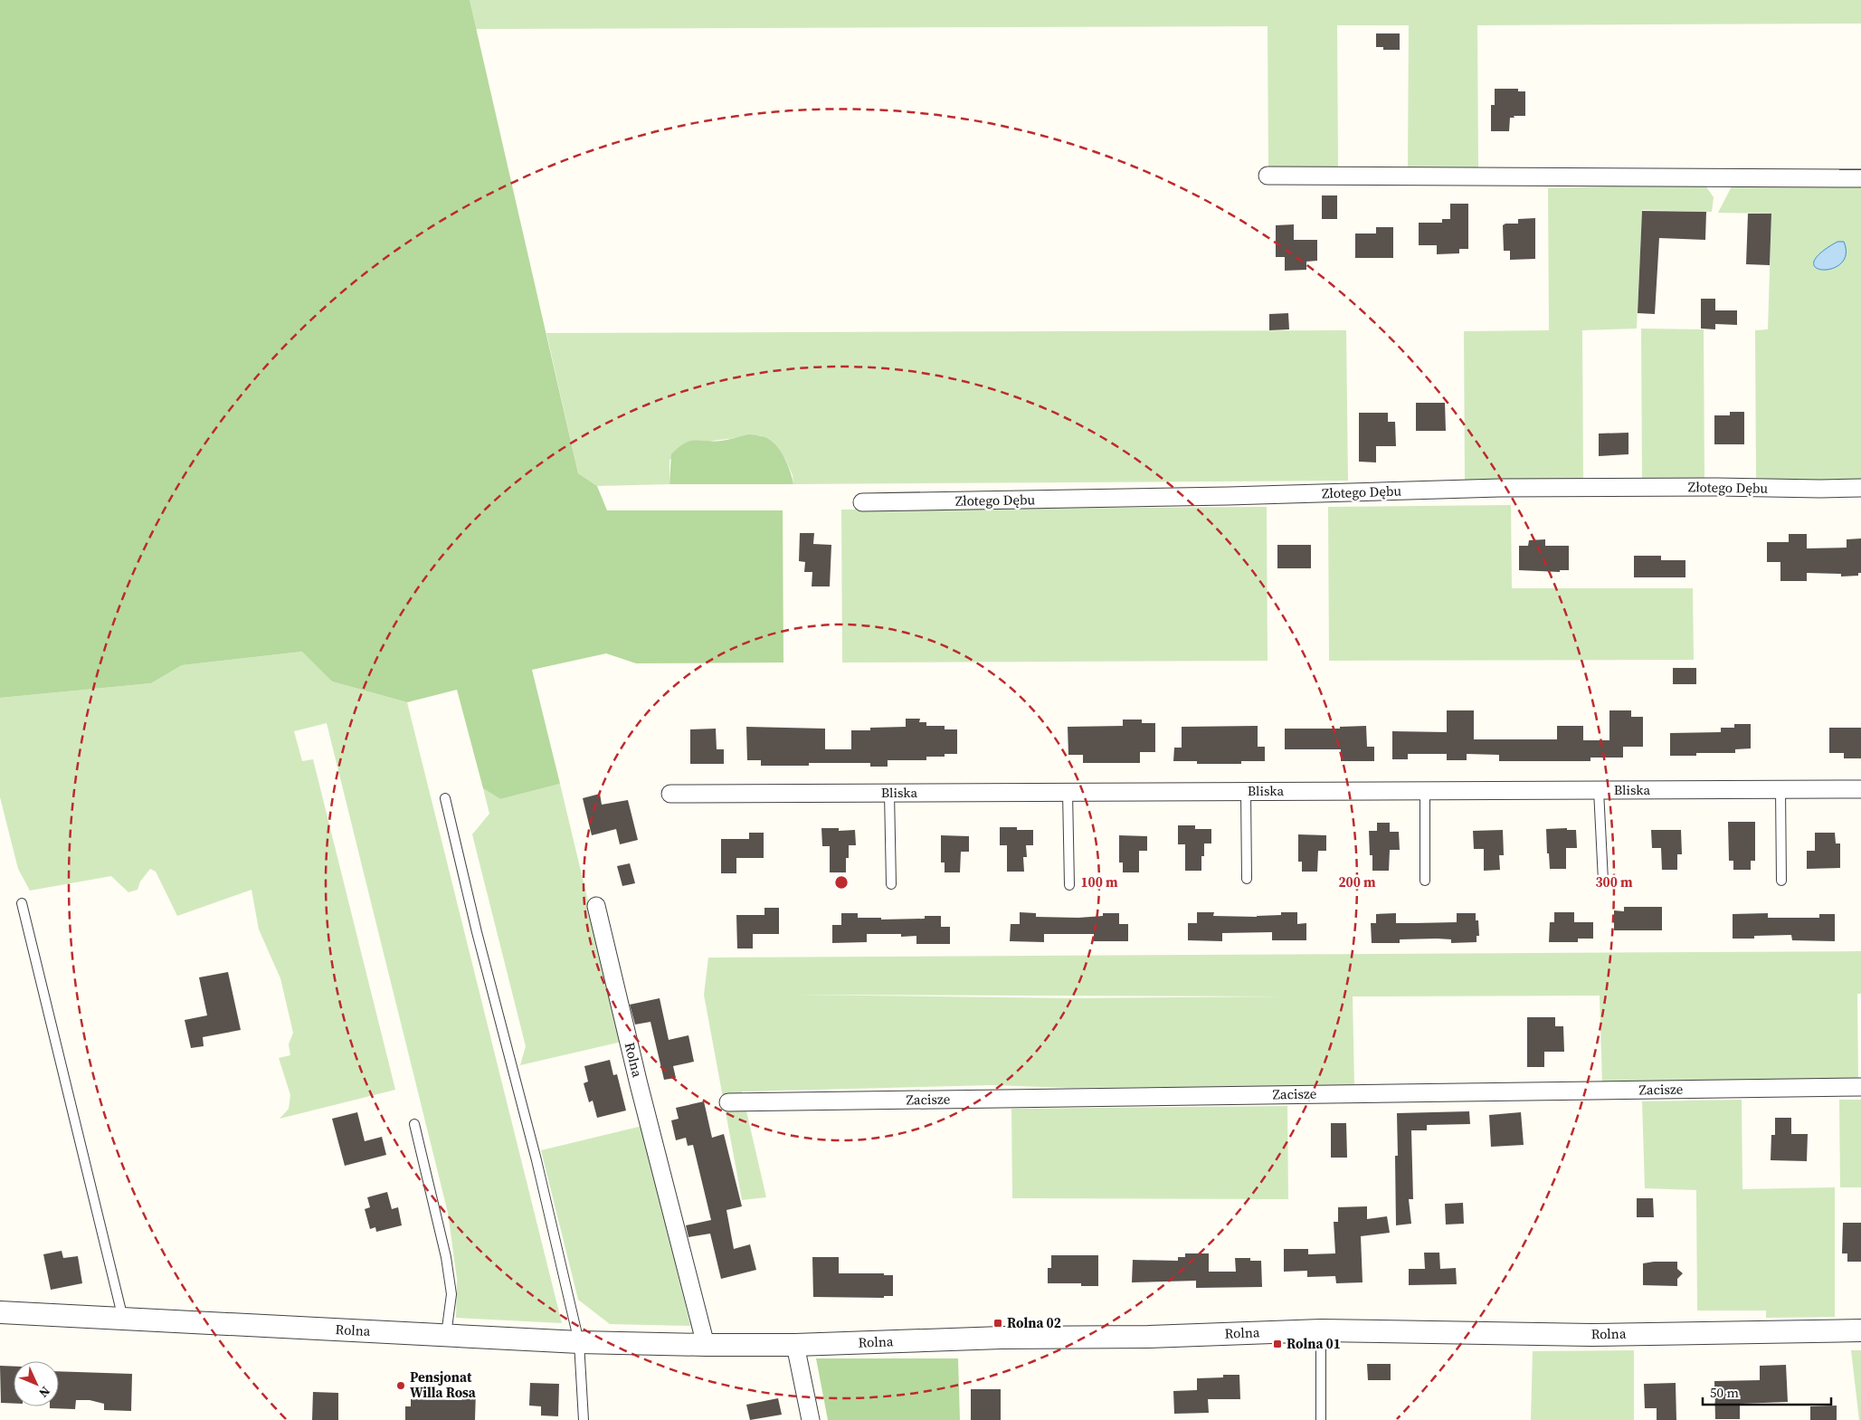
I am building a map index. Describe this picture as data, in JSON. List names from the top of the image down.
{
  "streets": {
    "street": [
      "Złotego Dębu",
      "Bliska",
      "Rolna",
      "Zacisze"
    ]
  },
  "places": {
    "transit": ["Rolna 02", "Rolna 01"],
    "other": ["Pensjonat Willa Rosa"]
  },
  "scale_bar": "50 m",
  "north": "bottom right",
  "rings": ["100 m", "200 m", "300 m"]
}
